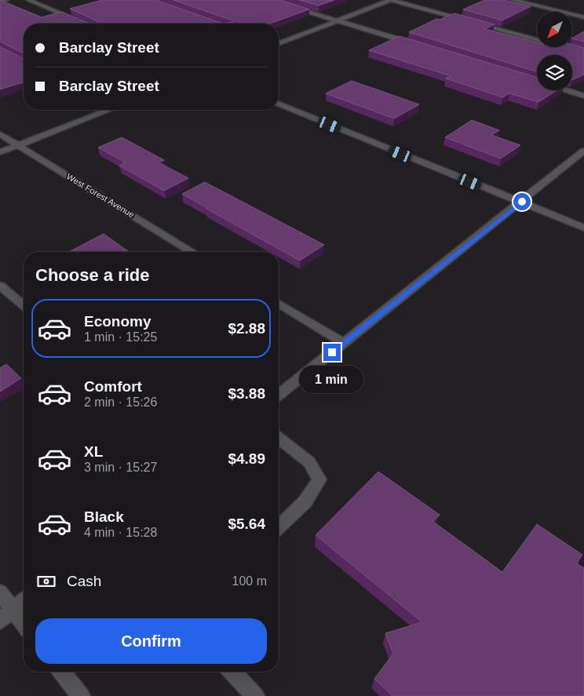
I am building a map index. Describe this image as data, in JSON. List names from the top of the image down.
{
  "streets": {
    "street": ["West Forest Avenue"]
  },
  "north": "bottom left",
  "page": {
    "banner": ["Barclay Street", "Barclay Street"],
    "heading": "Choose a ride",
    "list": [
      {
        "name": "Economy",
        "note": "1 min · 15:25",
        "value": "$2.88"
      },
      {
        "name": "Comfort",
        "note": "2 min · 15:26",
        "value": "$3.88"
      },
      {
        "name": "XL",
        "note": "3 min · 15:27",
        "value": "$4.89"
      },
      {
        "name": "Black",
        "note": "4 min · 15:28",
        "value": "$5.64"
      }
    ],
    "bubble": "1 min",
    "pay": ["Cash", "100 m"],
    "buttons": "Confirm"
  }
}
